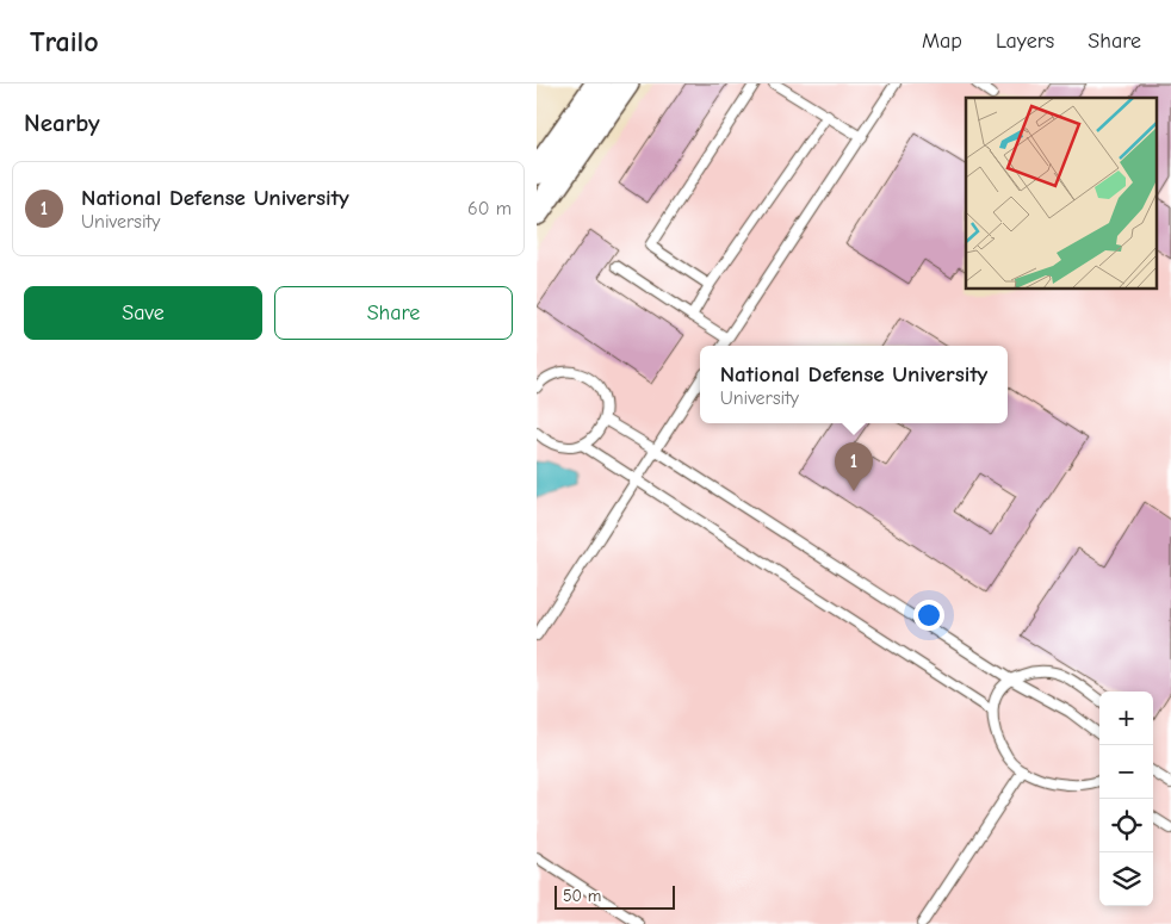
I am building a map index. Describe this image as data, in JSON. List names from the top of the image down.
{
  "scale_bar": "50 m",
  "page": {
    "header": "Trailo",
    "nav": ["Map", "Layers", "Share"],
    "heading": "Nearby",
    "list": [
      {
        "mark": "1",
        "name": "National Defense University",
        "note": "University",
        "value": "60 m"
      }
    ],
    "buttons": ["Save", "Share"],
    "popup": ["National Defense University", "University"],
    "pins": "1",
    "map_buttons": ["+", "−"],
    "scale": "50 m"
  }
}
